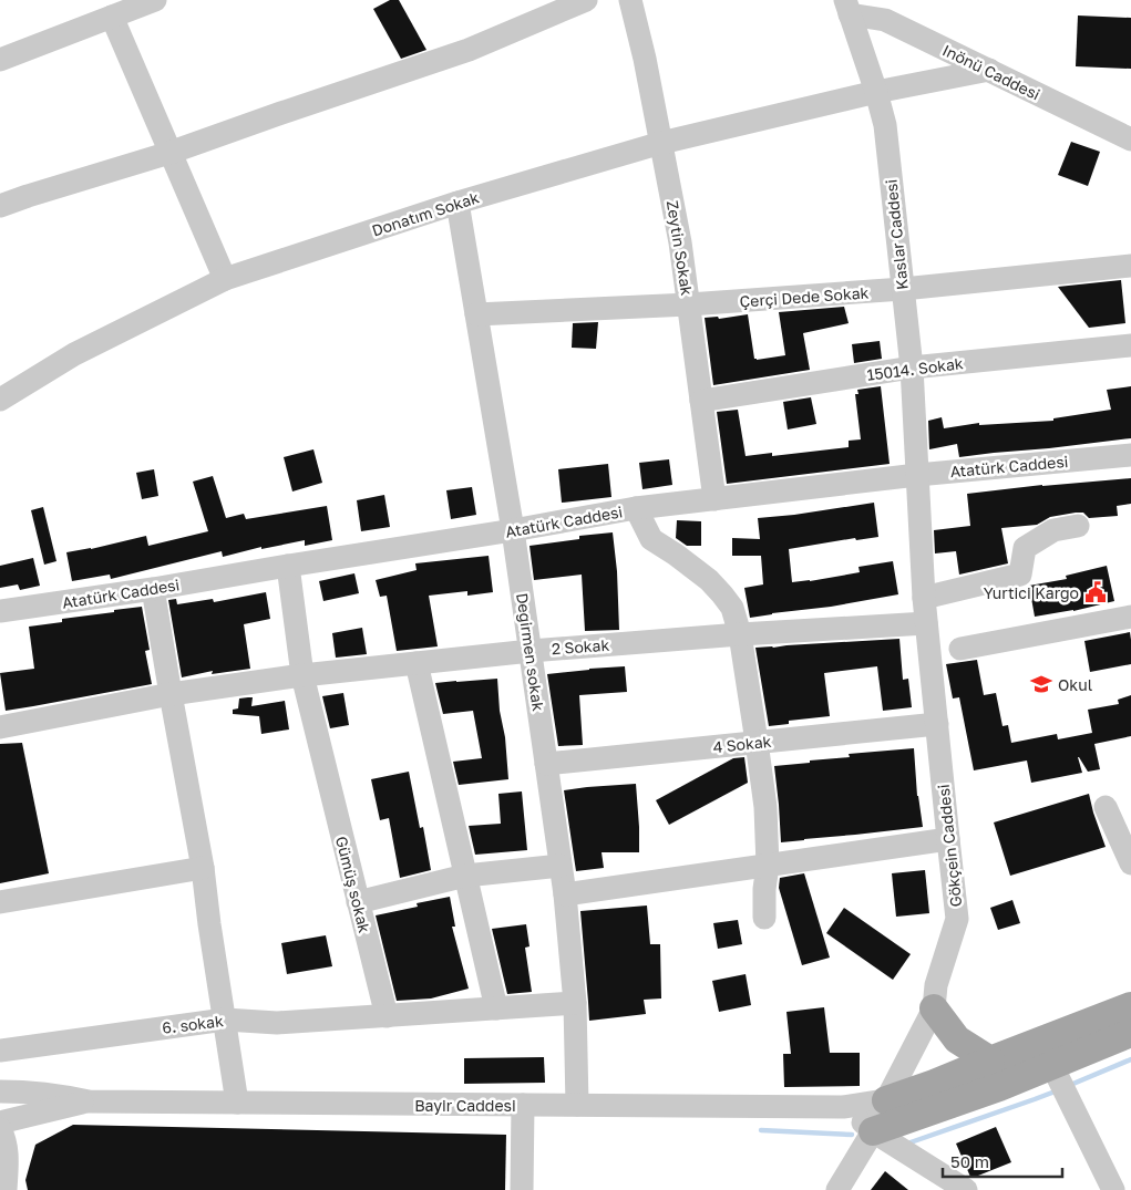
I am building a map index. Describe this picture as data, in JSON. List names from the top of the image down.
{
  "streets": {
    "street": [
      "Inönü Caddesi",
      "Donatım Sokak",
      "Kaslar Caddesi",
      "Zeytin Sokak",
      "Çerçi Dede Sokak",
      "15014. Sokak",
      "Atatürk Caddesi",
      "2 Sokak",
      "Değirmen sokak",
      "4 Sokak",
      "Gökçein Caddesi",
      "Gümüş sokak",
      "6. sokak",
      "Bayir Caddesi"
    ]
  },
  "crossings": [
    ["Inönü Caddesi", "Donatım Sokak"],
    ["Inönü Caddesi", "Kaslar Caddesi"],
    ["Donatım Sokak", "Kaslar Caddesi"],
    ["Donatım Sokak", "Zeytin Sokak"],
    ["Donatım Sokak", "Değirmen sokak"],
    ["Kaslar Caddesi", "Çerçi Dede Sokak"],
    ["Kaslar Caddesi", "15014. Sokak"],
    ["Kaslar Caddesi", "Atatürk Caddesi"],
    ["Kaslar Caddesi", "Gökçein Caddesi"],
    ["Zeytin Sokak", "Çerçi Dede Sokak"],
    ["Zeytin Sokak", "15014. Sokak"],
    ["Zeytin Sokak", "Atatürk Caddesi"],
    ["Çerçi Dede Sokak", "Değirmen sokak"],
    ["Atatürk Caddesi", "Değirmen sokak"],
    ["Atatürk Caddesi", "Gökçein Caddesi"],
    ["Atatürk Caddesi", "Gümüş sokak"],
    ["2 Sokak", "Değirmen sokak"],
    ["2 Sokak", "Gökçein Caddesi"],
    ["2 Sokak", "Gümüş sokak"],
    ["Değirmen sokak", "4 Sokak"],
    ["Değirmen sokak", "Bayir Caddesi"],
    ["4 Sokak", "Gökçein Caddesi"],
    ["Gökçein Caddesi", "Bayir Caddesi"],
    ["Gümüş sokak", "6. sokak"]
  ],
  "places": {
    "public building": ["Yurtici Kargo"],
    "school or university": ["Okul"]
  },
  "scale_bar": "50 m"
}
